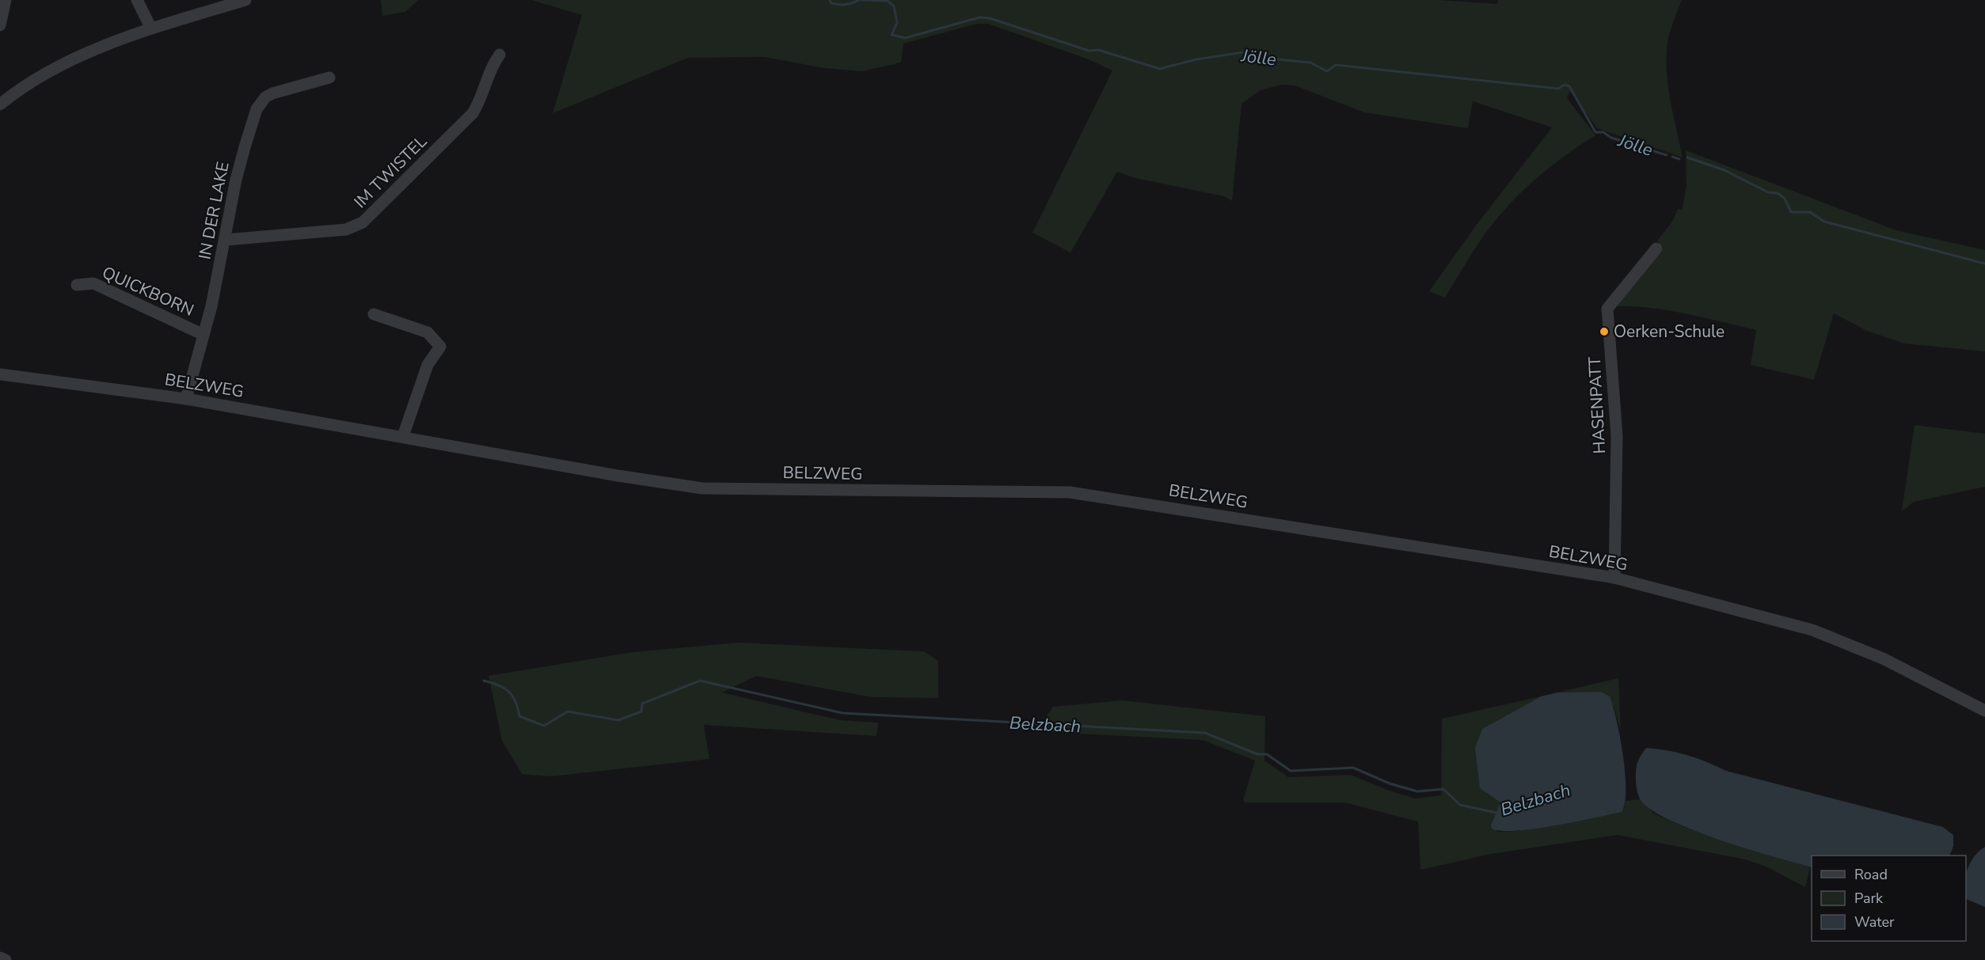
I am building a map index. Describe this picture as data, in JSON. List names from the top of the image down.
{
  "streets": {
    "street": [
      "IM TWISTEL",
      "IN DER LAKE",
      "QUICKBORN",
      "BELZWEG",
      "HASENPATT"
    ]
  },
  "crossings": [
    ["IM TWISTEL", "IN DER LAKE"],
    ["IN DER LAKE", "QUICKBORN"],
    ["IN DER LAKE", "BELZWEG"],
    ["BELZWEG", "HASENPATT"]
  ],
  "water": ["Jölle", "Belzbach"],
  "places": ["Oerken-Schule"],
  "legend": ["Road", "Park", "Water"]
}
